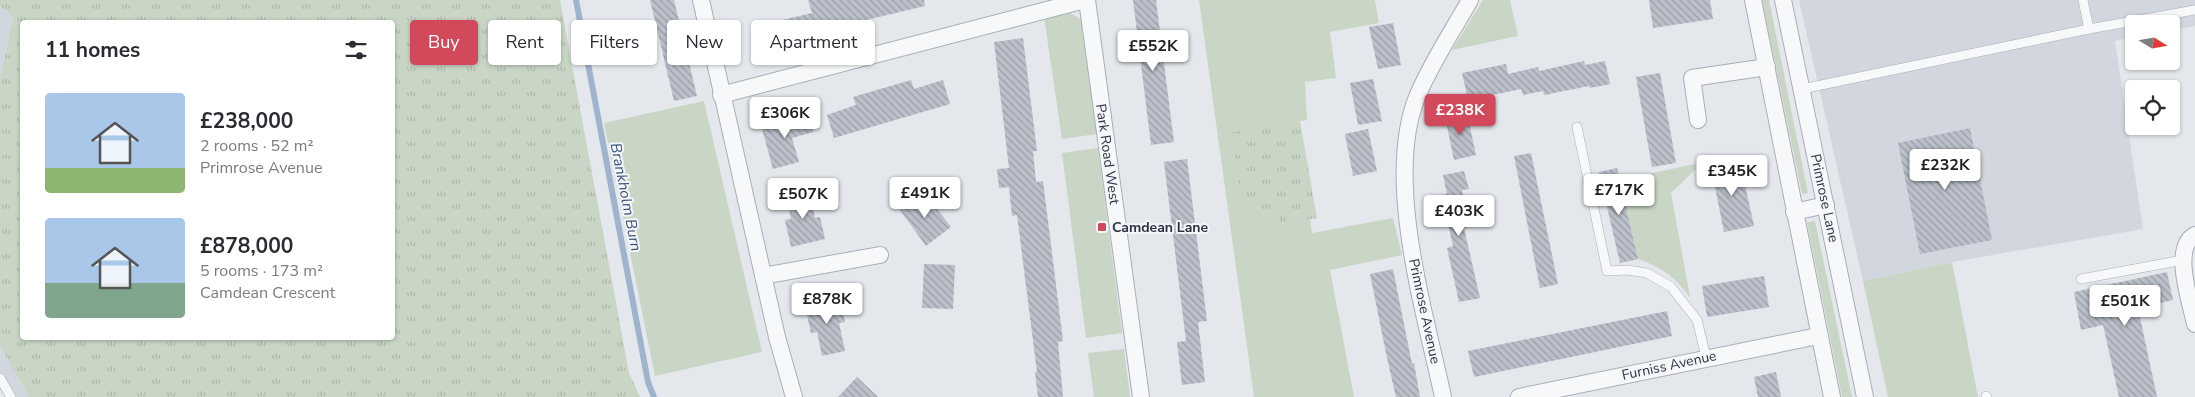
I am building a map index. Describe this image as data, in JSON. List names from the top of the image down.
{
  "streets": {
    "street": [
      "Park Road West",
      "Primrose Lane",
      "Primrose Avenue",
      "Furniss Avenue"
    ]
  },
  "water": ["Brankholm Burn"],
  "places": {
    "transit": ["Camdean Lane"]
  },
  "north": "right",
  "page": {
    "chip": [
      "Buy",
      "Rent",
      "Filters",
      "New",
      "Apartment"
    ],
    "heading": "11 homes",
    "price": [
      "£552K",
      "£238K",
      "£306K",
      "£232K",
      "£345K",
      "£717K",
      "£491K",
      "£507K",
      "£403K",
      "£878K",
      "£501K"
    ],
    "list": [
      {
        "name": "£238,000",
        "note": "2 rooms · 52 m² · Primrose Avenue"
      },
      {
        "name": "£878,000",
        "note": "5 rooms · 173 m² · Camdean Crescent"
      }
    ]
  }
}
